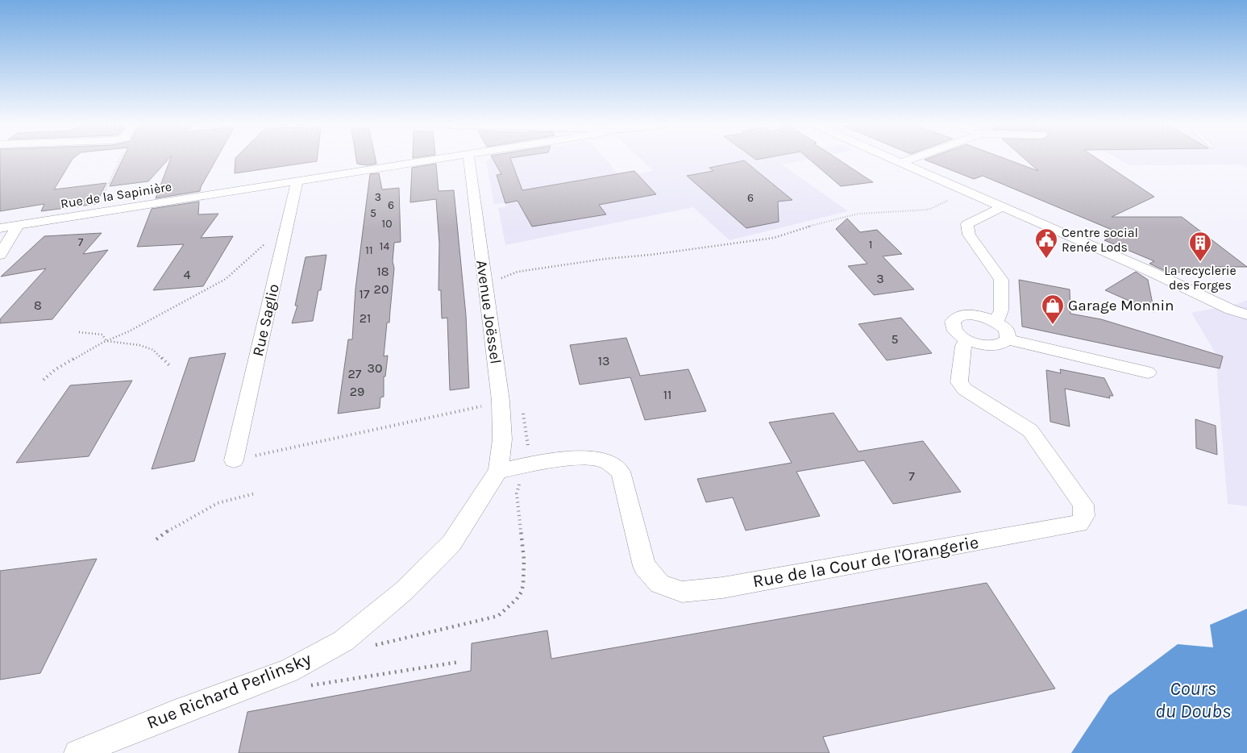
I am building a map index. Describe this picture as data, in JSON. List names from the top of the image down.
{
  "streets": {
    "street": [
      "Rue de la Sapinière",
      "Avenue Joëssel",
      "Rue Saglio",
      "Rue de la Cour de l'Orangerie",
      "Rue Richard Perlinsky"
    ]
  },
  "crossings": [
    ["Rue de la Sapinière", "Rue Saglio"],
    ["Avenue Joëssel", "Rue de la Cour de l'Orangerie"],
    ["Avenue Joëssel", "Rue Richard Perlinsky"],
    ["Rue de la Cour de l'Orangerie", "Rue Richard Perlinsky"]
  ],
  "water": ["Cours du Doubs"],
  "places": {
    "public building": ["Centre social Renée Lods"],
    "building": ["La recyclerie des Forges"],
    "shop": ["Garage Monnin"]
  },
  "house_numbers": [
    "3",
    "6",
    "6",
    "5",
    "10",
    "7",
    "1",
    "14",
    "11",
    "18",
    "4",
    "3",
    "20",
    "17",
    "8",
    "21",
    "5",
    "13",
    "30",
    "27",
    "29",
    "11",
    "7"
  ]
}
